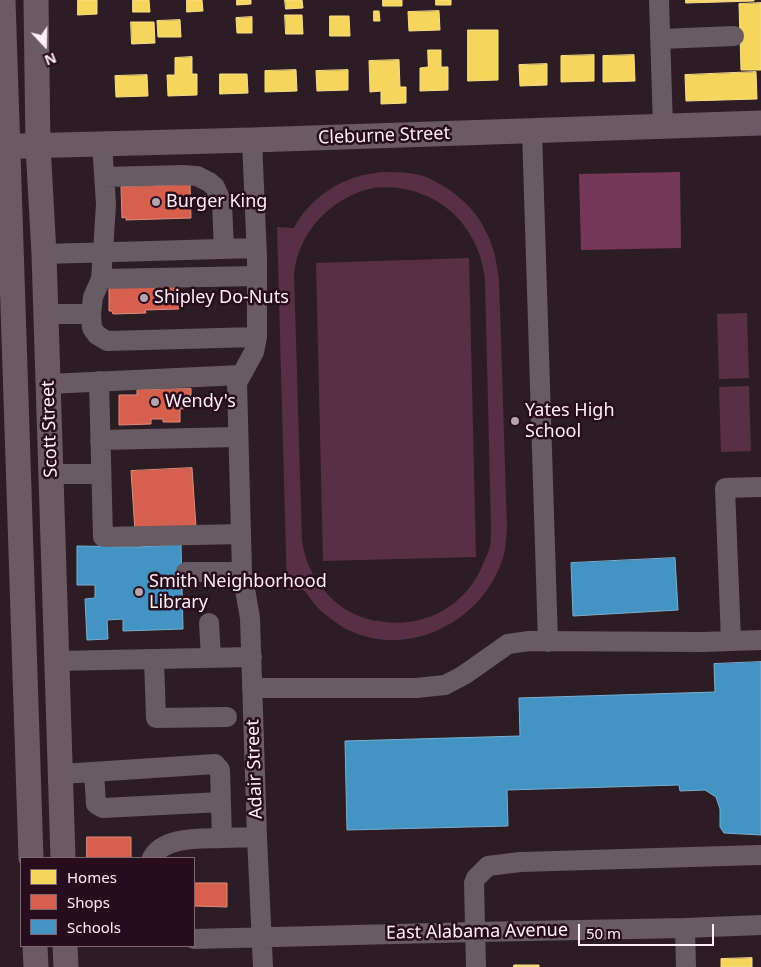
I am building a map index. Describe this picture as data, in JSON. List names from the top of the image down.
{
  "streets": {
    "main road": ["Cleburne Street", "Scott Street"],
    "street": ["Adair Street", "East Alabama Avenue"]
  },
  "crossings": [
    ["Cleburne Street", "Scott Street"],
    ["Adair Street", "East Alabama Avenue"]
  ],
  "places": [
    "Burger King",
    "Shipley Do-Nuts",
    "Wendy's",
    "Yates High School",
    "Smith Neighborhood Library"
  ],
  "legend": ["Homes", "Shops", "Schools"],
  "scale_bar": "50 m",
  "north": "bottom"
}
